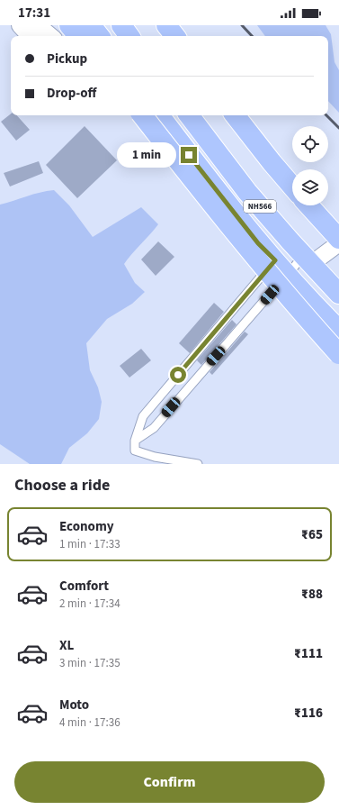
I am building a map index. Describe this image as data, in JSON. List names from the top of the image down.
{
  "streets": {
    "highway": ["NH566"]
  },
  "page": {
    "status": "17:31",
    "banner": ["Pickup", "Drop-off"],
    "bubble": "1 min",
    "heading": "Choose a ride",
    "list": [
      {
        "name": "Economy",
        "note": "1 min · 17:33",
        "value": "₹65"
      },
      {
        "name": "Comfort",
        "note": "2 min · 17:34",
        "value": "₹88"
      },
      {
        "name": "XL",
        "note": "3 min · 17:35",
        "value": "₹111"
      },
      {
        "name": "Moto",
        "note": "4 min · 17:36",
        "value": "₹116"
      }
    ],
    "buttons": "Confirm"
  }
}
